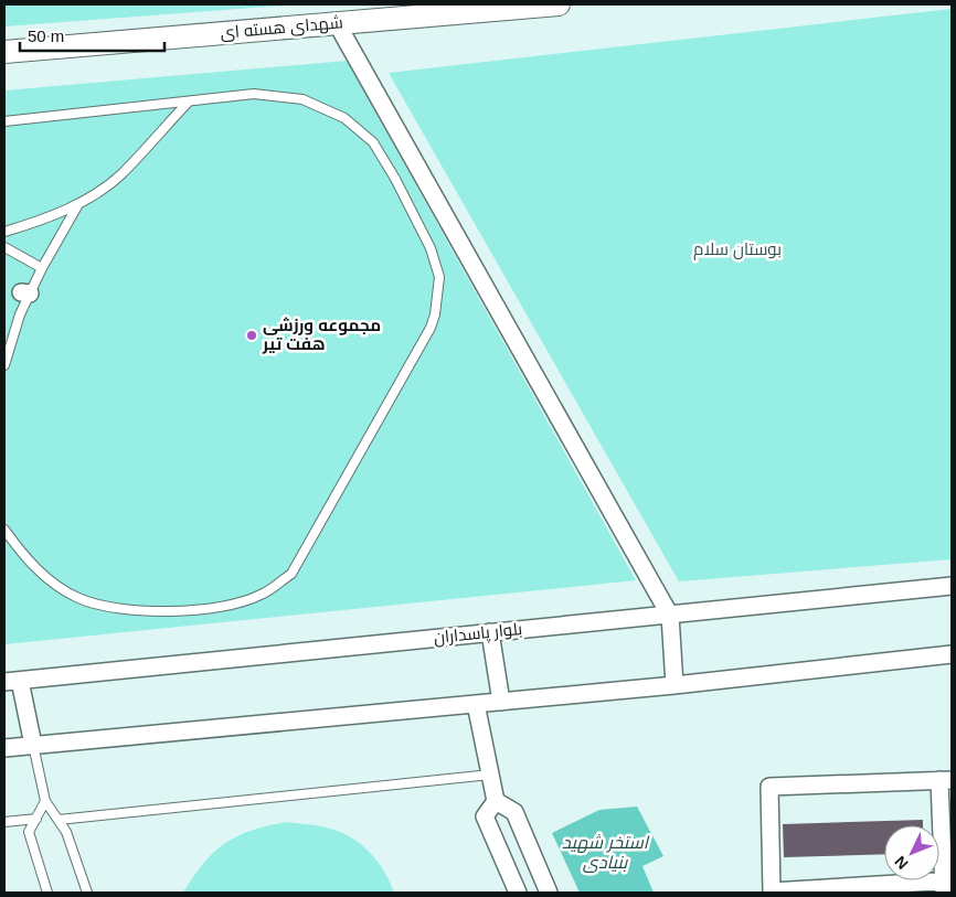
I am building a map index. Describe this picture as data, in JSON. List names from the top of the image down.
{
  "streets": {
    "street": ["شهدای هسته ای", "بلوار پاسداران"]
  },
  "water": ["استخر شهید بنیادی"],
  "parks": ["بوستان سلام"],
  "places": ["مجموعه ورزشی هفت تیر"],
  "scale_bar": "50 m",
  "north": "bottom left"
}
